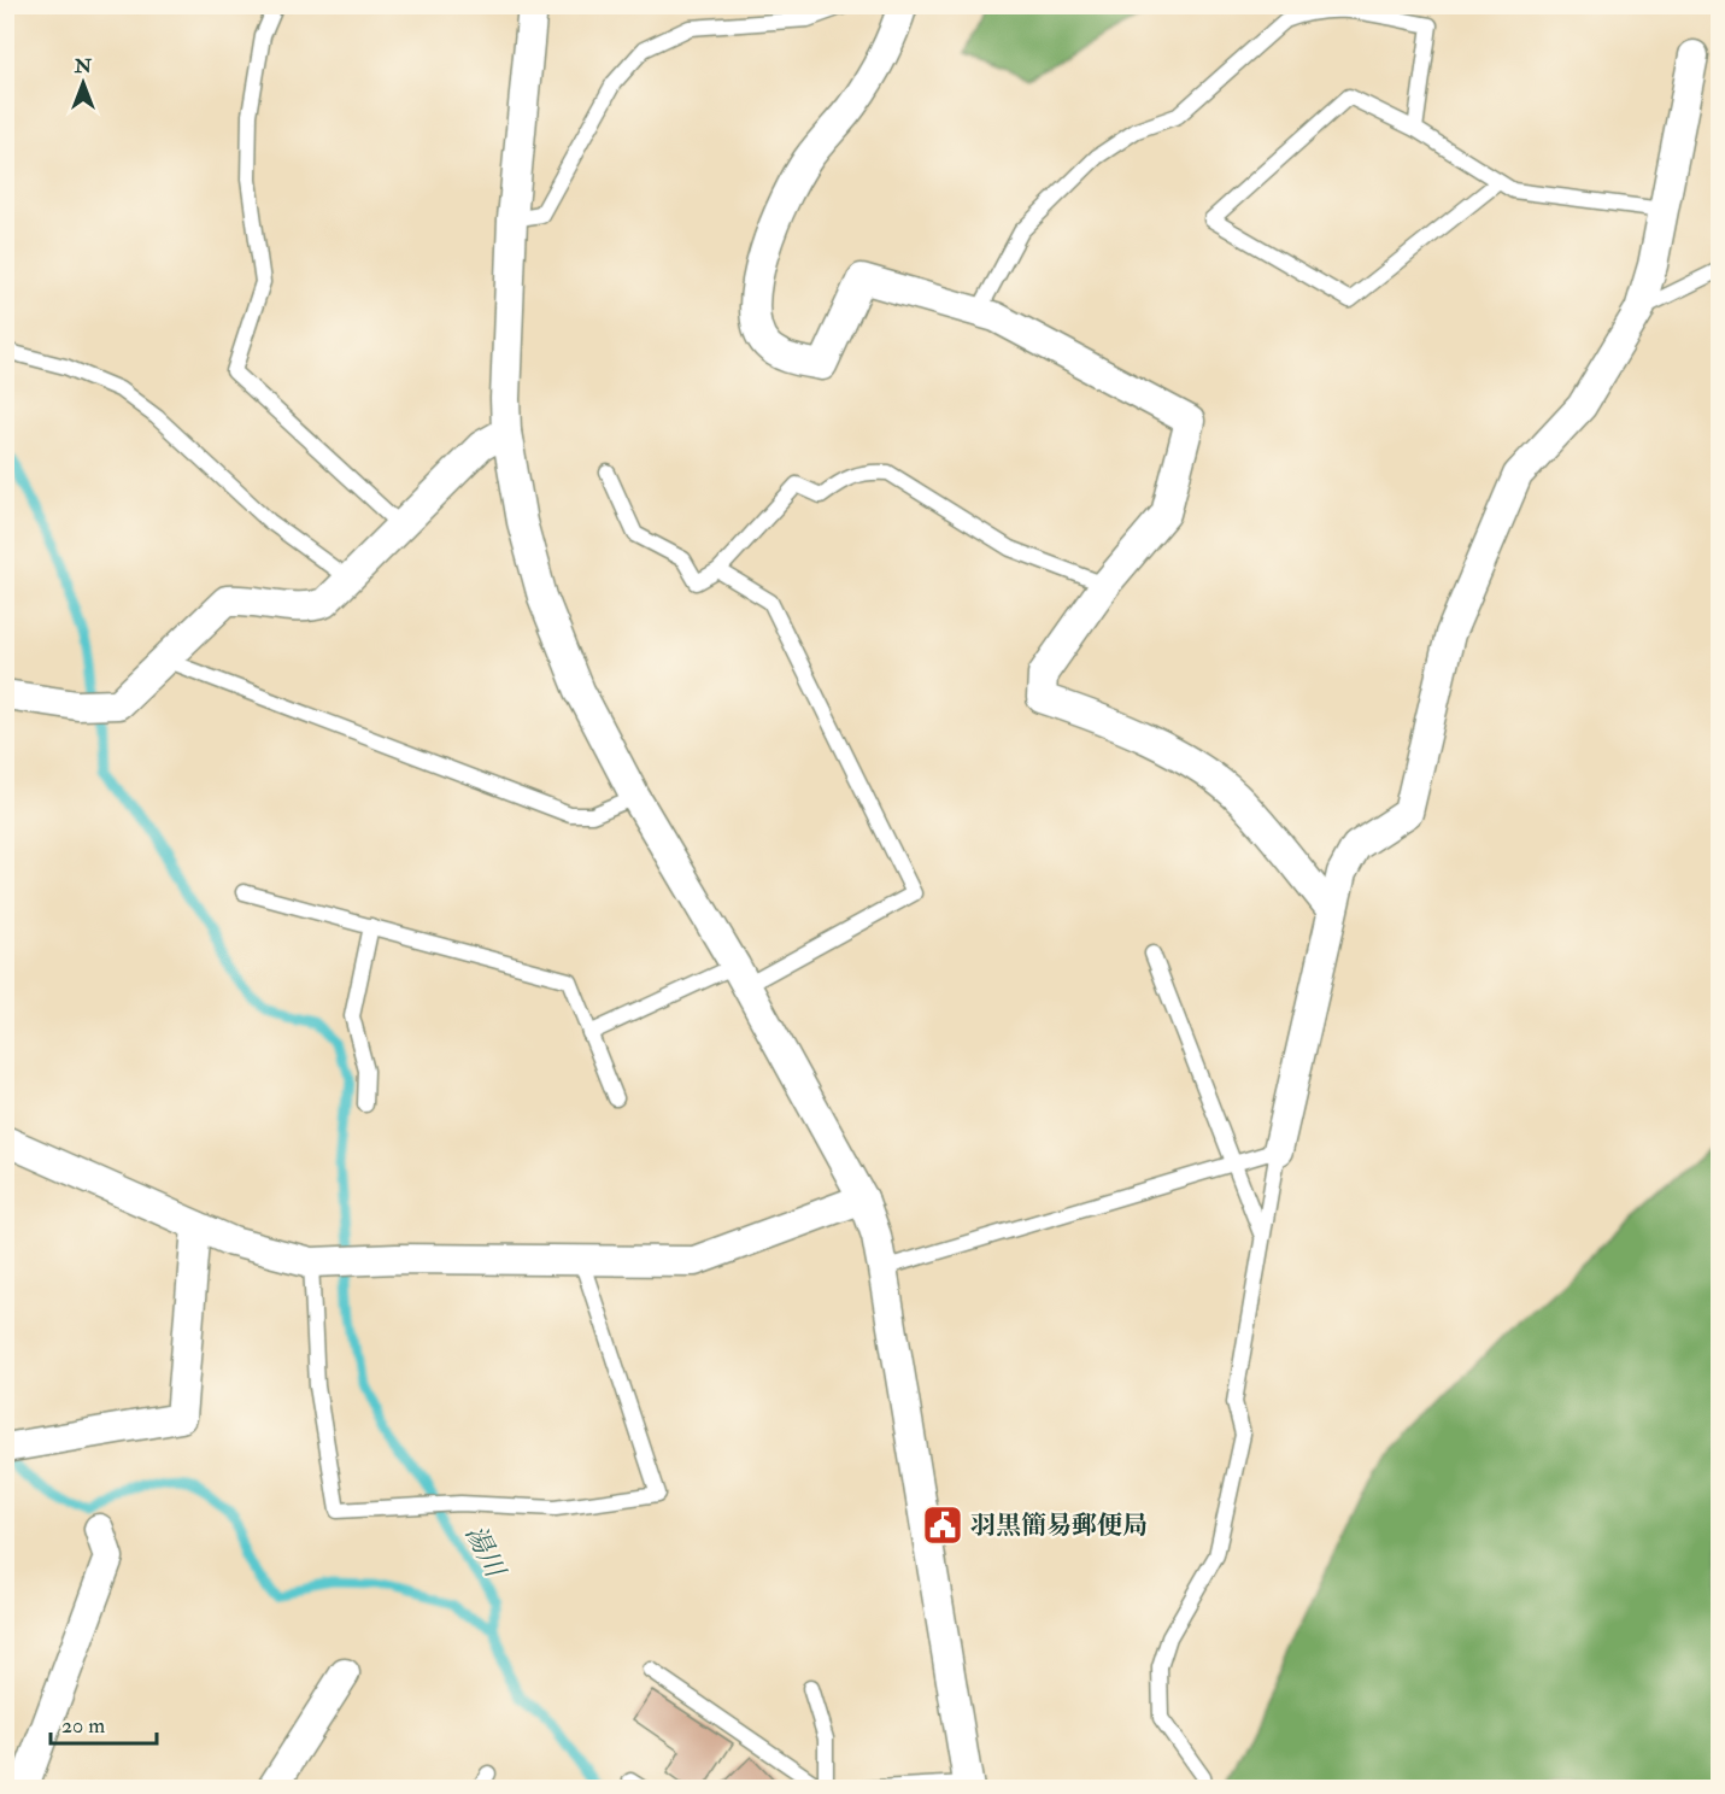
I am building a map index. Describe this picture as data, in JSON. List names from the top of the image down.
{
  "water": ["湯川"],
  "places": {
    "public building": ["羽黒簡易郵便局"]
  },
  "scale_bar": "20 m",
  "north": "top"
}
